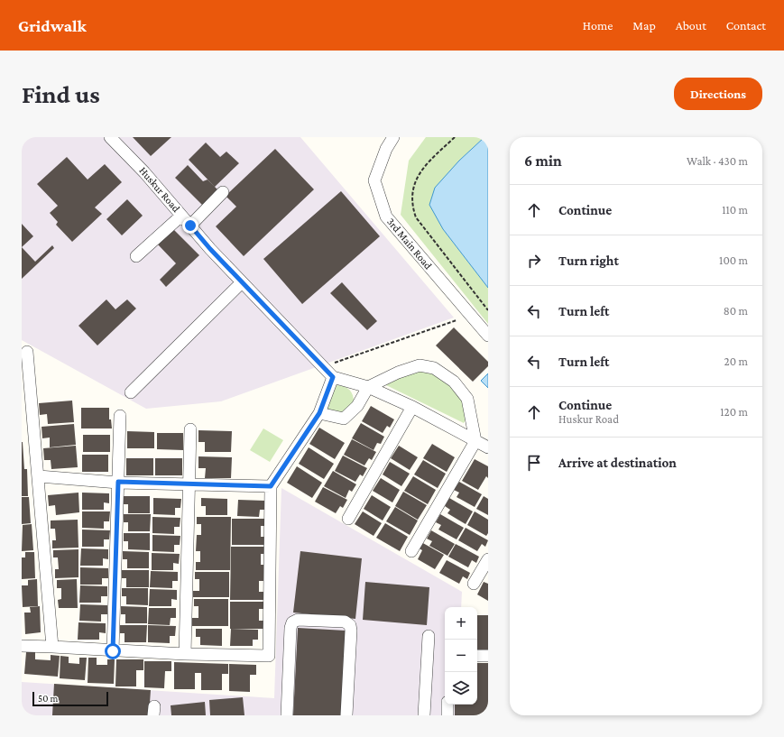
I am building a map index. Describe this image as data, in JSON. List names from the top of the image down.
{
  "streets": {
    "street": ["Huskur Road", "3rd Main Road"]
  },
  "scale_bar": "50 m",
  "page": {
    "header": "Gridwalk",
    "nav": [
      "Home",
      "Map",
      "About",
      "Contact"
    ],
    "buttons": "Directions",
    "title": "Find us",
    "heading": ["6 min", "Walk · 430 m"],
    "list": [
      ["Continue", "110 m"],
      ["Turn right", "100 m"],
      ["Turn left", "80 m"],
      ["Turn left", "20 m"],
      ["Continue", "Huskur Road", "120 m"],
      "Arrive at destination"
    ],
    "map_buttons": ["+", "−"],
    "scale": "50 m"
  }
}
